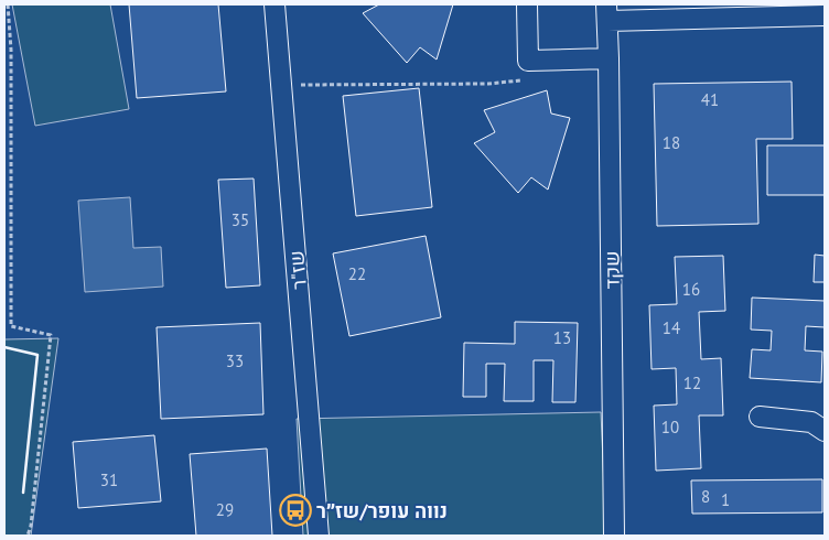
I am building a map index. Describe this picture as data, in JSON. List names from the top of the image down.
{
  "streets": {
    "street": ["שז\"ר", "שקד"]
  },
  "places": {
    "bus stop": ["נווה עופר/שז״ר"]
  },
  "house_numbers": [
    "41",
    "18",
    "35",
    "22",
    "16",
    "14",
    "13",
    "33",
    "12",
    "10",
    "31",
    "8",
    "1",
    "29"
  ]
}
